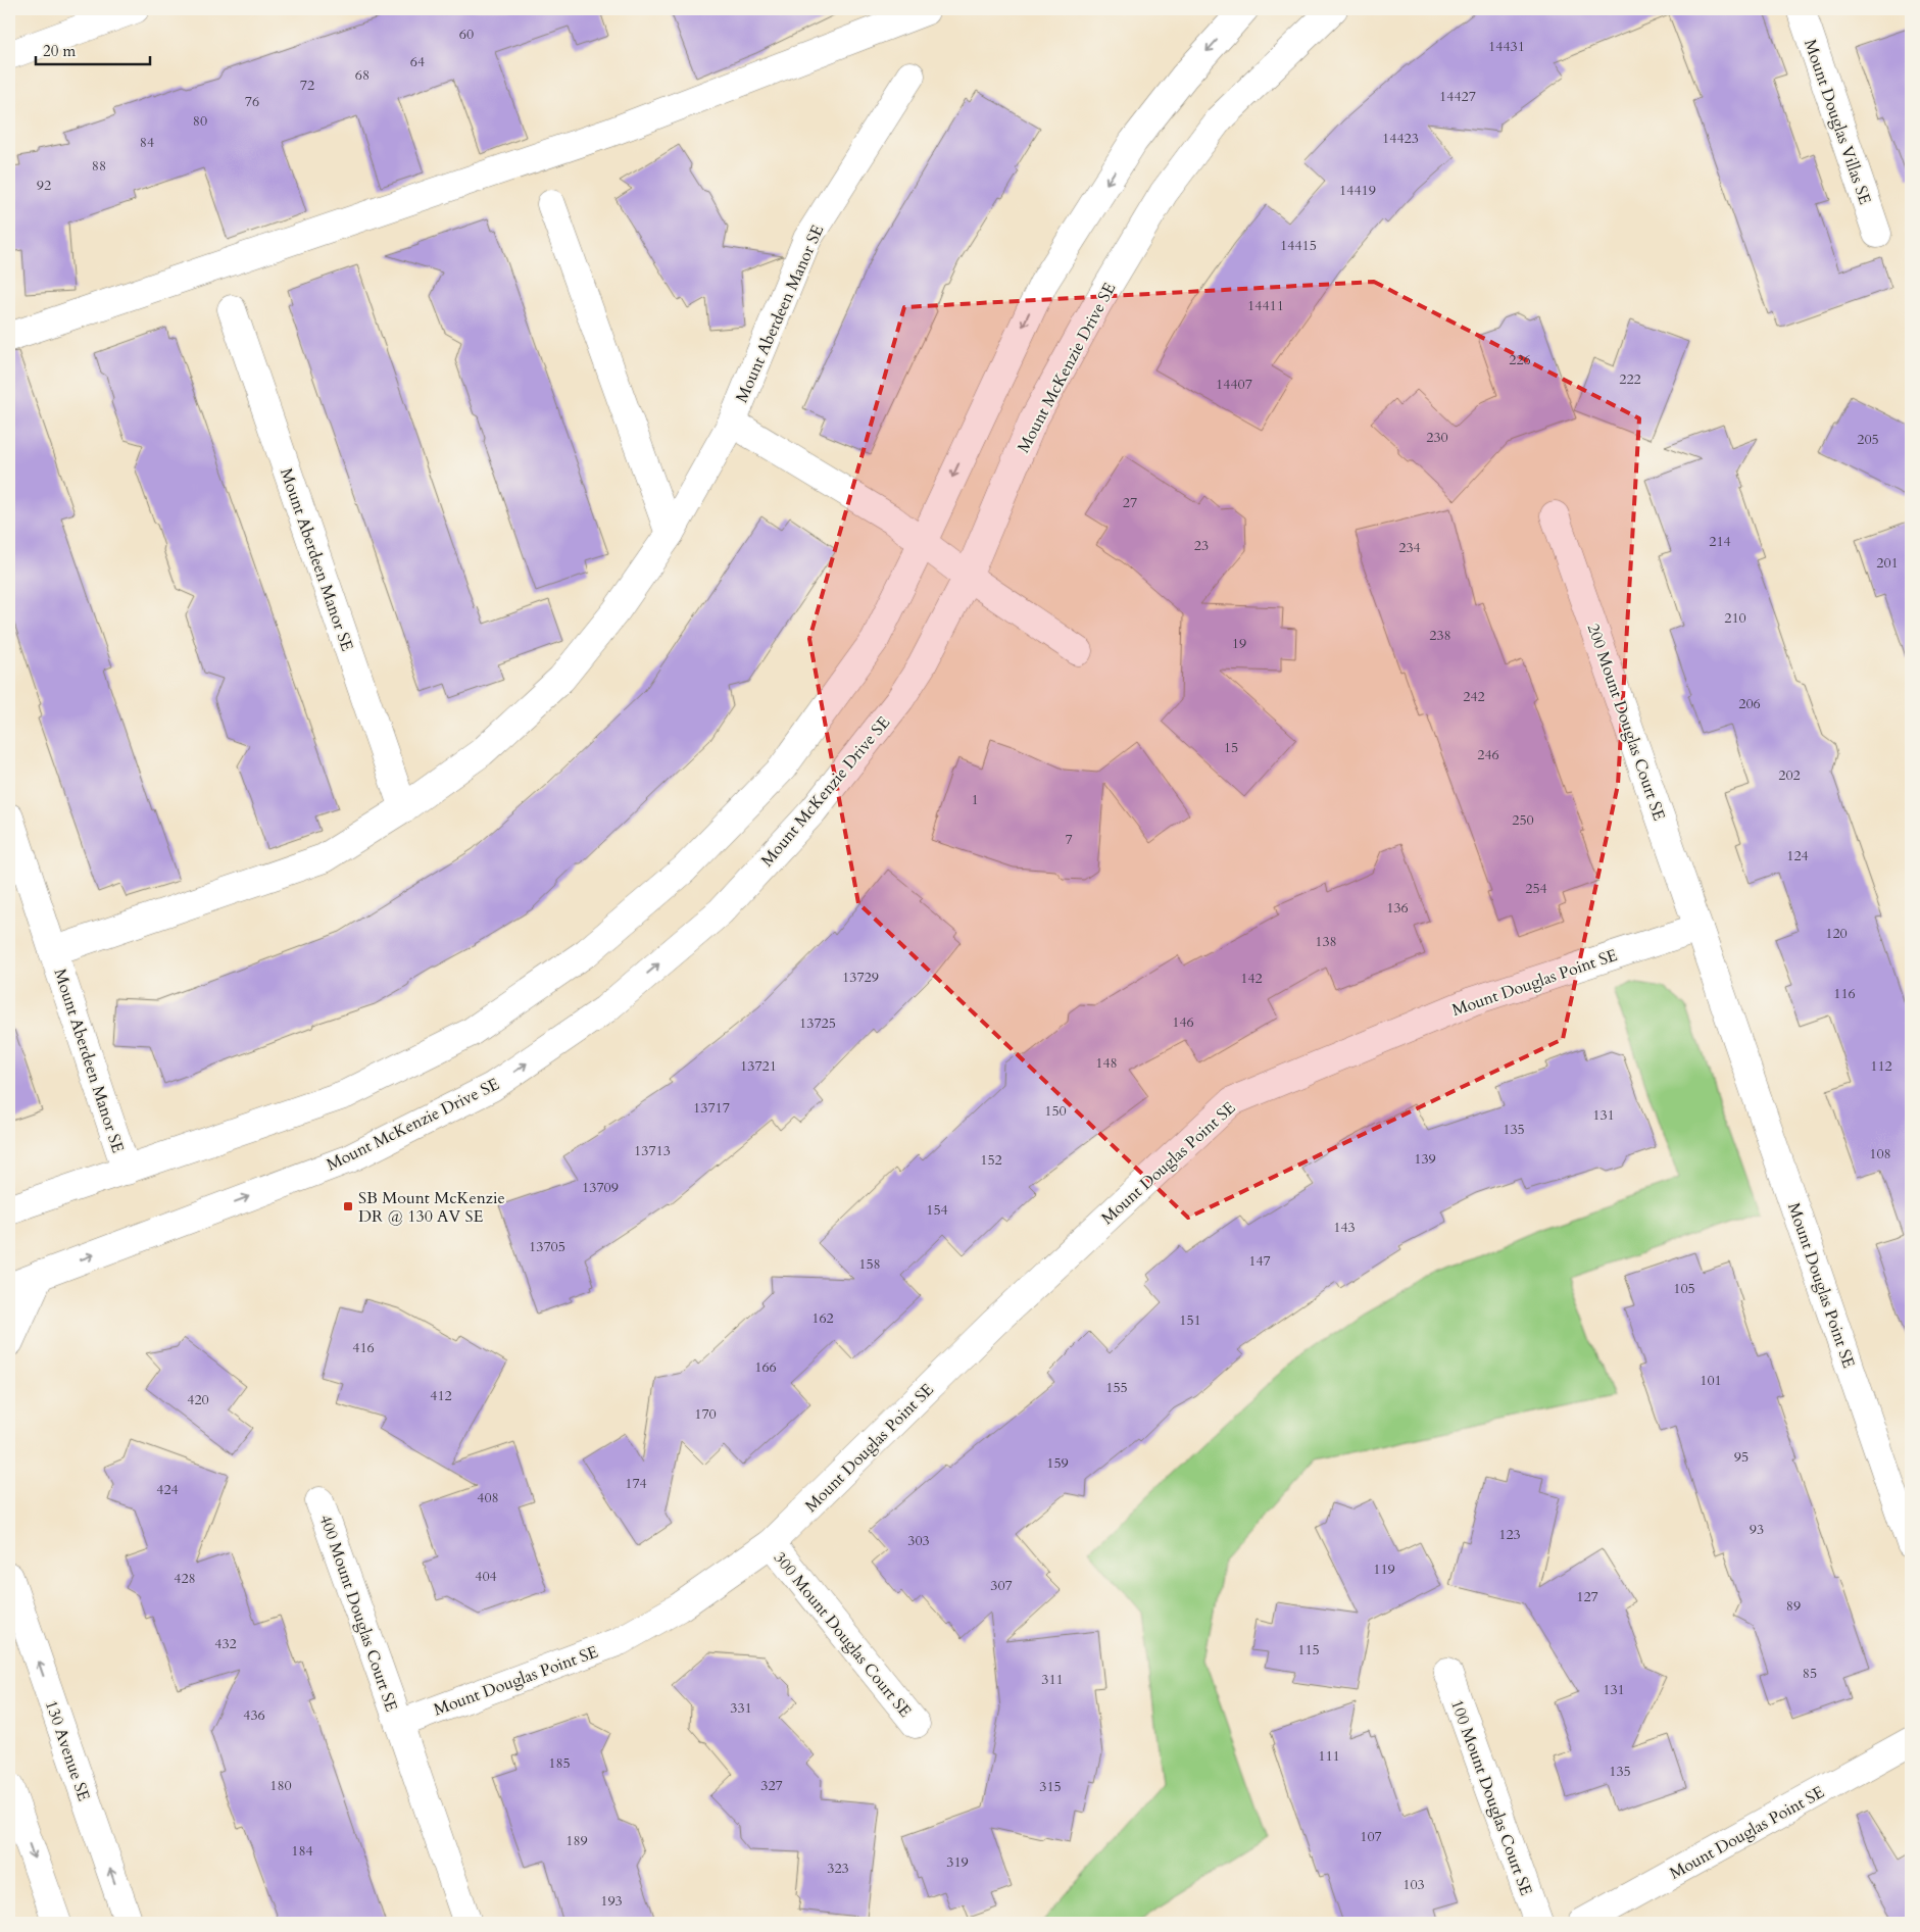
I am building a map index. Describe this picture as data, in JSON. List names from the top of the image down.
{
  "streets": {
    "street": [
      "Mount Douglas Villas SE",
      "Mount Aberdeen Manor SE",
      "Mount McKenzie Drive SE",
      "200 Mount Douglas Court SE",
      "Mount Douglas Point SE",
      "400 Mount Douglas Court SE",
      "300 Mount Douglas Court SE",
      "130 Avenue SE",
      "100 Mount Douglas Court SE"
    ]
  },
  "crossings": [
    ["Mount Aberdeen Manor SE", "Mount McKenzie Drive SE"],
    ["200 Mount Douglas Court SE", "Mount Douglas Point SE"],
    ["Mount Douglas Point SE", "400 Mount Douglas Court SE"],
    ["Mount Douglas Point SE", "300 Mount Douglas Court SE"]
  ],
  "places": {
    "transit": ["SB Mount McKenzie DR @ 130 AV SE"]
  },
  "house_numbers": [
    "60",
    "14431",
    "64",
    "68",
    "72",
    "14427",
    "76",
    "80",
    "14423",
    "84",
    "88",
    "92",
    "14419",
    "14415",
    "14411",
    "226",
    "222",
    "14407",
    "230",
    "205",
    "27",
    "214",
    "23",
    "234",
    "201",
    "210",
    "238",
    "19",
    "242",
    "206",
    "15",
    "246",
    "202",
    "1",
    "250",
    "7",
    "124",
    "254",
    "136",
    "120",
    "138",
    "13729",
    "142",
    "116",
    "146",
    "13725",
    "148",
    "13721",
    "112",
    "13717",
    "150",
    "131",
    "135",
    "13713",
    "108",
    "139",
    "152",
    "13709",
    "154",
    "143",
    "13705",
    "147",
    "158",
    "105",
    "162",
    "151",
    "416",
    "166",
    "101",
    "155",
    "412",
    "420",
    "170",
    "95",
    "159",
    "174",
    "424",
    "408",
    "93",
    "123",
    "303",
    "119",
    "404",
    "428",
    "307",
    "127",
    "89",
    "432",
    "115",
    "85",
    "311",
    "131",
    "331",
    "436",
    "111",
    "185",
    "135",
    "180",
    "327",
    "315",
    "107",
    "189",
    "184",
    "319",
    "323",
    "103",
    "193"
  ],
  "scale_bar": "20 m"
}
